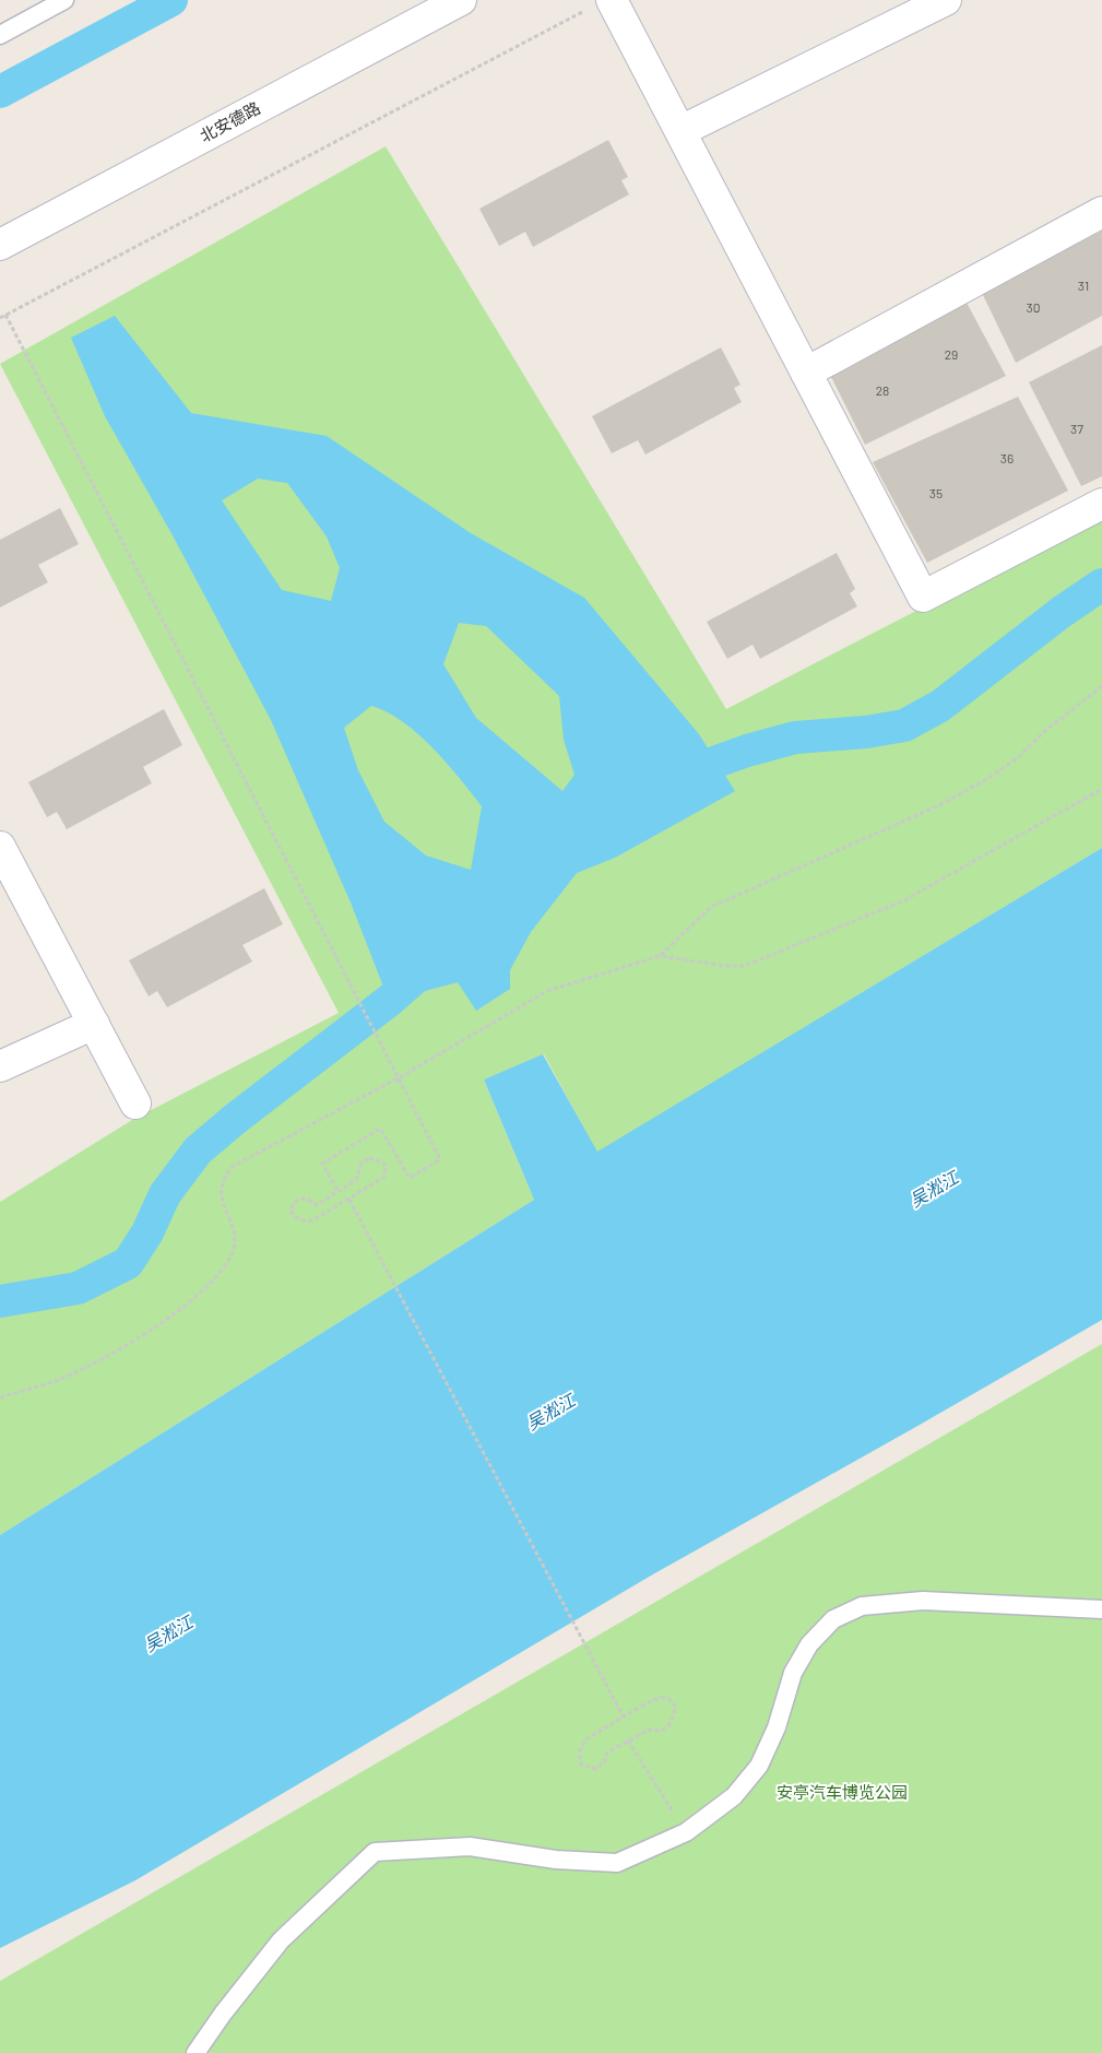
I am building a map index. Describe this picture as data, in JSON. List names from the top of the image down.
{
  "streets": {
    "street": ["北安德路"]
  },
  "water": ["吴淞江"],
  "parks": ["安亭汽车博览公园"],
  "house_numbers": [
    "31",
    "30",
    "29",
    "28",
    "37",
    "36",
    "35"
  ]
}
